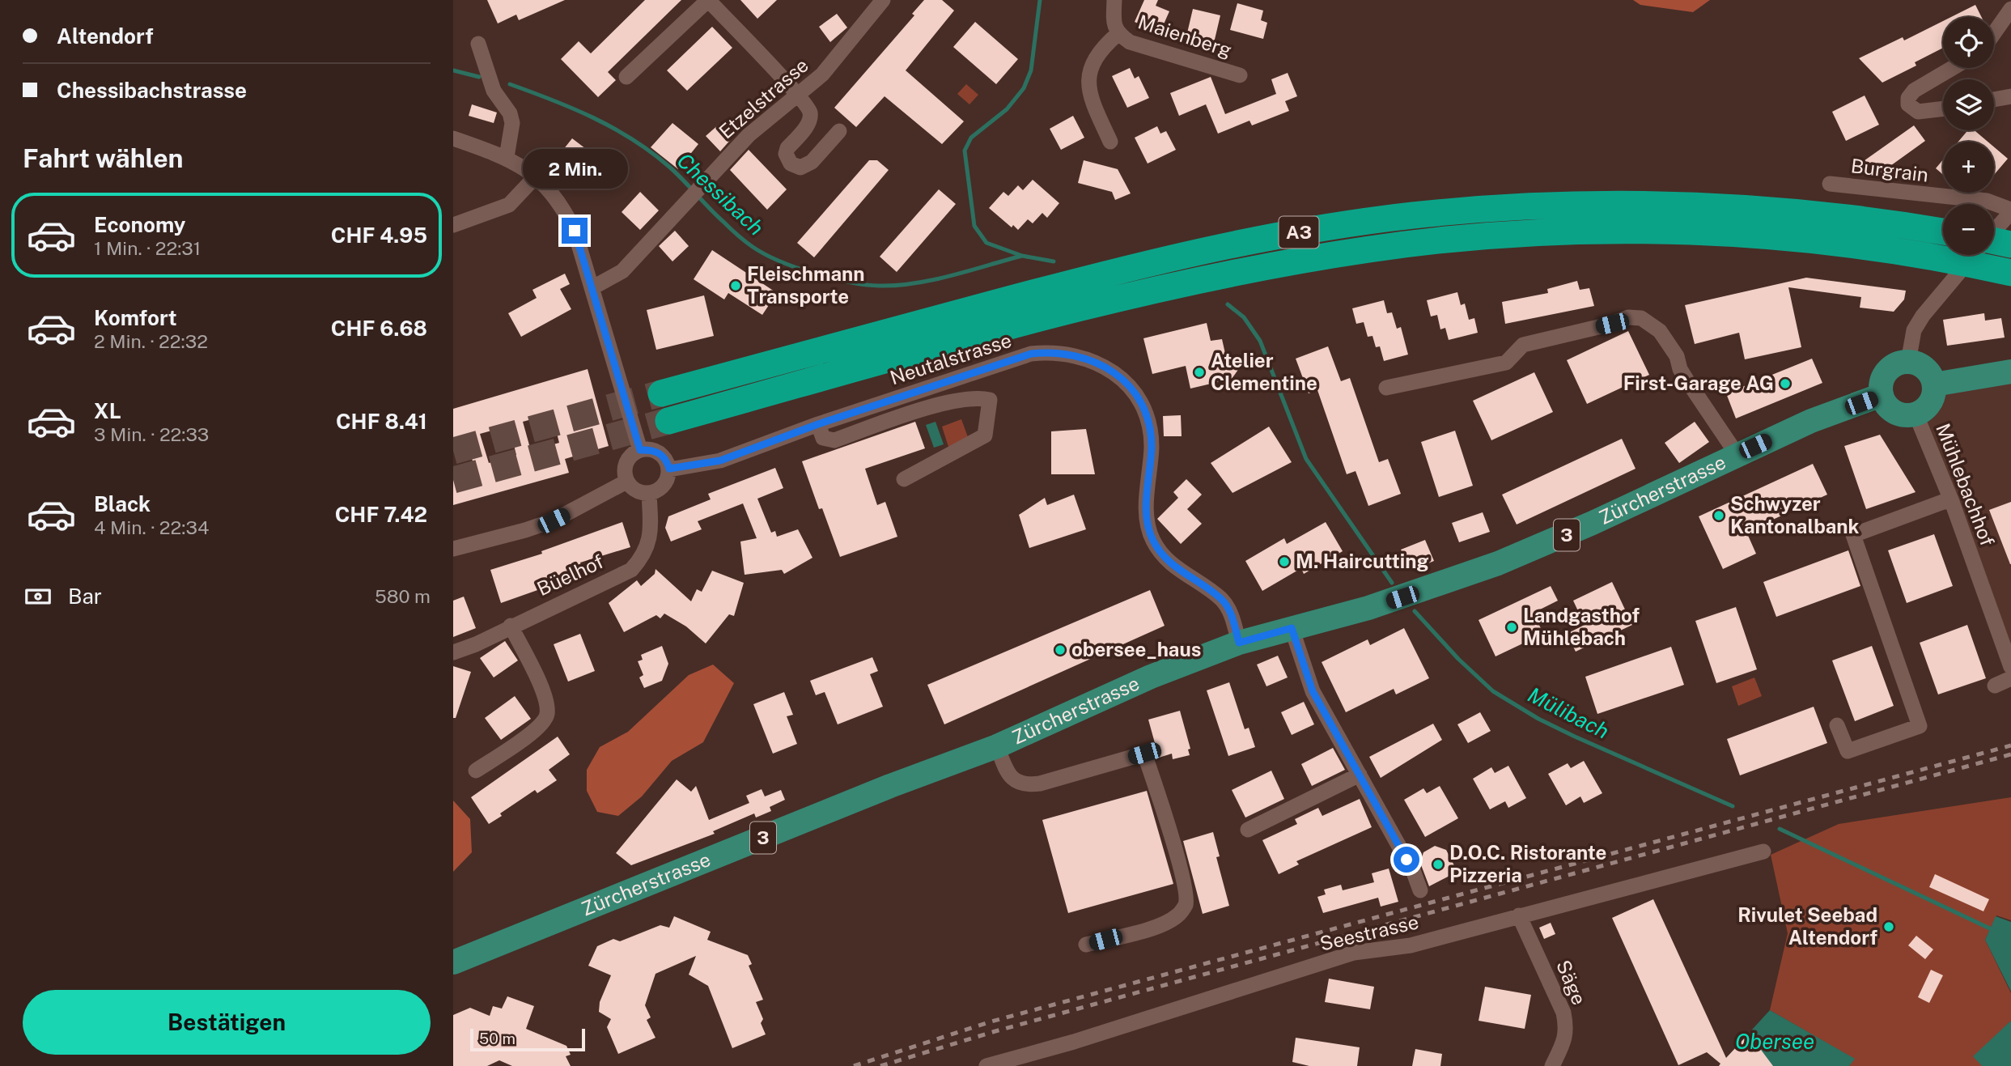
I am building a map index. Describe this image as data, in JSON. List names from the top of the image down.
{
  "streets": {
    "highway": ["A3"],
    "main road": ["Zürcherstrasse", "3"],
    "street": [
      "Maienberg",
      "Etzelstrasse",
      "Burgrain",
      "Neutalstrasse",
      "Mühlebachhof",
      "Büelhof",
      "Seestrasse",
      "Säge"
    ]
  },
  "crossings": [
    ["Neutalstrasse", "Zürcherstrasse"],
    ["Neutalstrasse", "Büelhof"],
    ["Mühlebachhof", "Zürcherstrasse"],
    ["Seestrasse", "Säge"]
  ],
  "water": ["Chessibach", "Mülibach", "Obersee"],
  "places": [
    "Fleischmann Transporte",
    "Atelier Clementine",
    "First-Garage AG",
    "Schwyzer Kantonalbank",
    "M. Haircutting",
    "Landgasthof Mühlebach",
    "obersee_haus",
    "D.O.C. Ristorante Pizzeria",
    "Rivulet Seebad Altendorf"
  ],
  "scale_bar": "50 m",
  "page": {
    "banner": ["Altendorf", "Chessibachstrasse"],
    "map_buttons": ["+", "−"],
    "heading": "Fahrt wählen",
    "bubble": "2 Min.",
    "list": [
      {
        "name": "Economy",
        "note": "1 Min. · 22:31",
        "value": "CHF 4.95"
      },
      {
        "name": "Komfort",
        "note": "2 Min. · 22:32",
        "value": "CHF 6.68"
      },
      {
        "name": "XL",
        "note": "3 Min. · 22:33",
        "value": "CHF 8.41"
      },
      {
        "name": "Black",
        "note": "4 Min. · 22:34",
        "value": "CHF 7.42"
      }
    ],
    "pay": ["Bar", "580 m"],
    "buttons": "Bestätigen",
    "scale": "50 m"
  }
}
